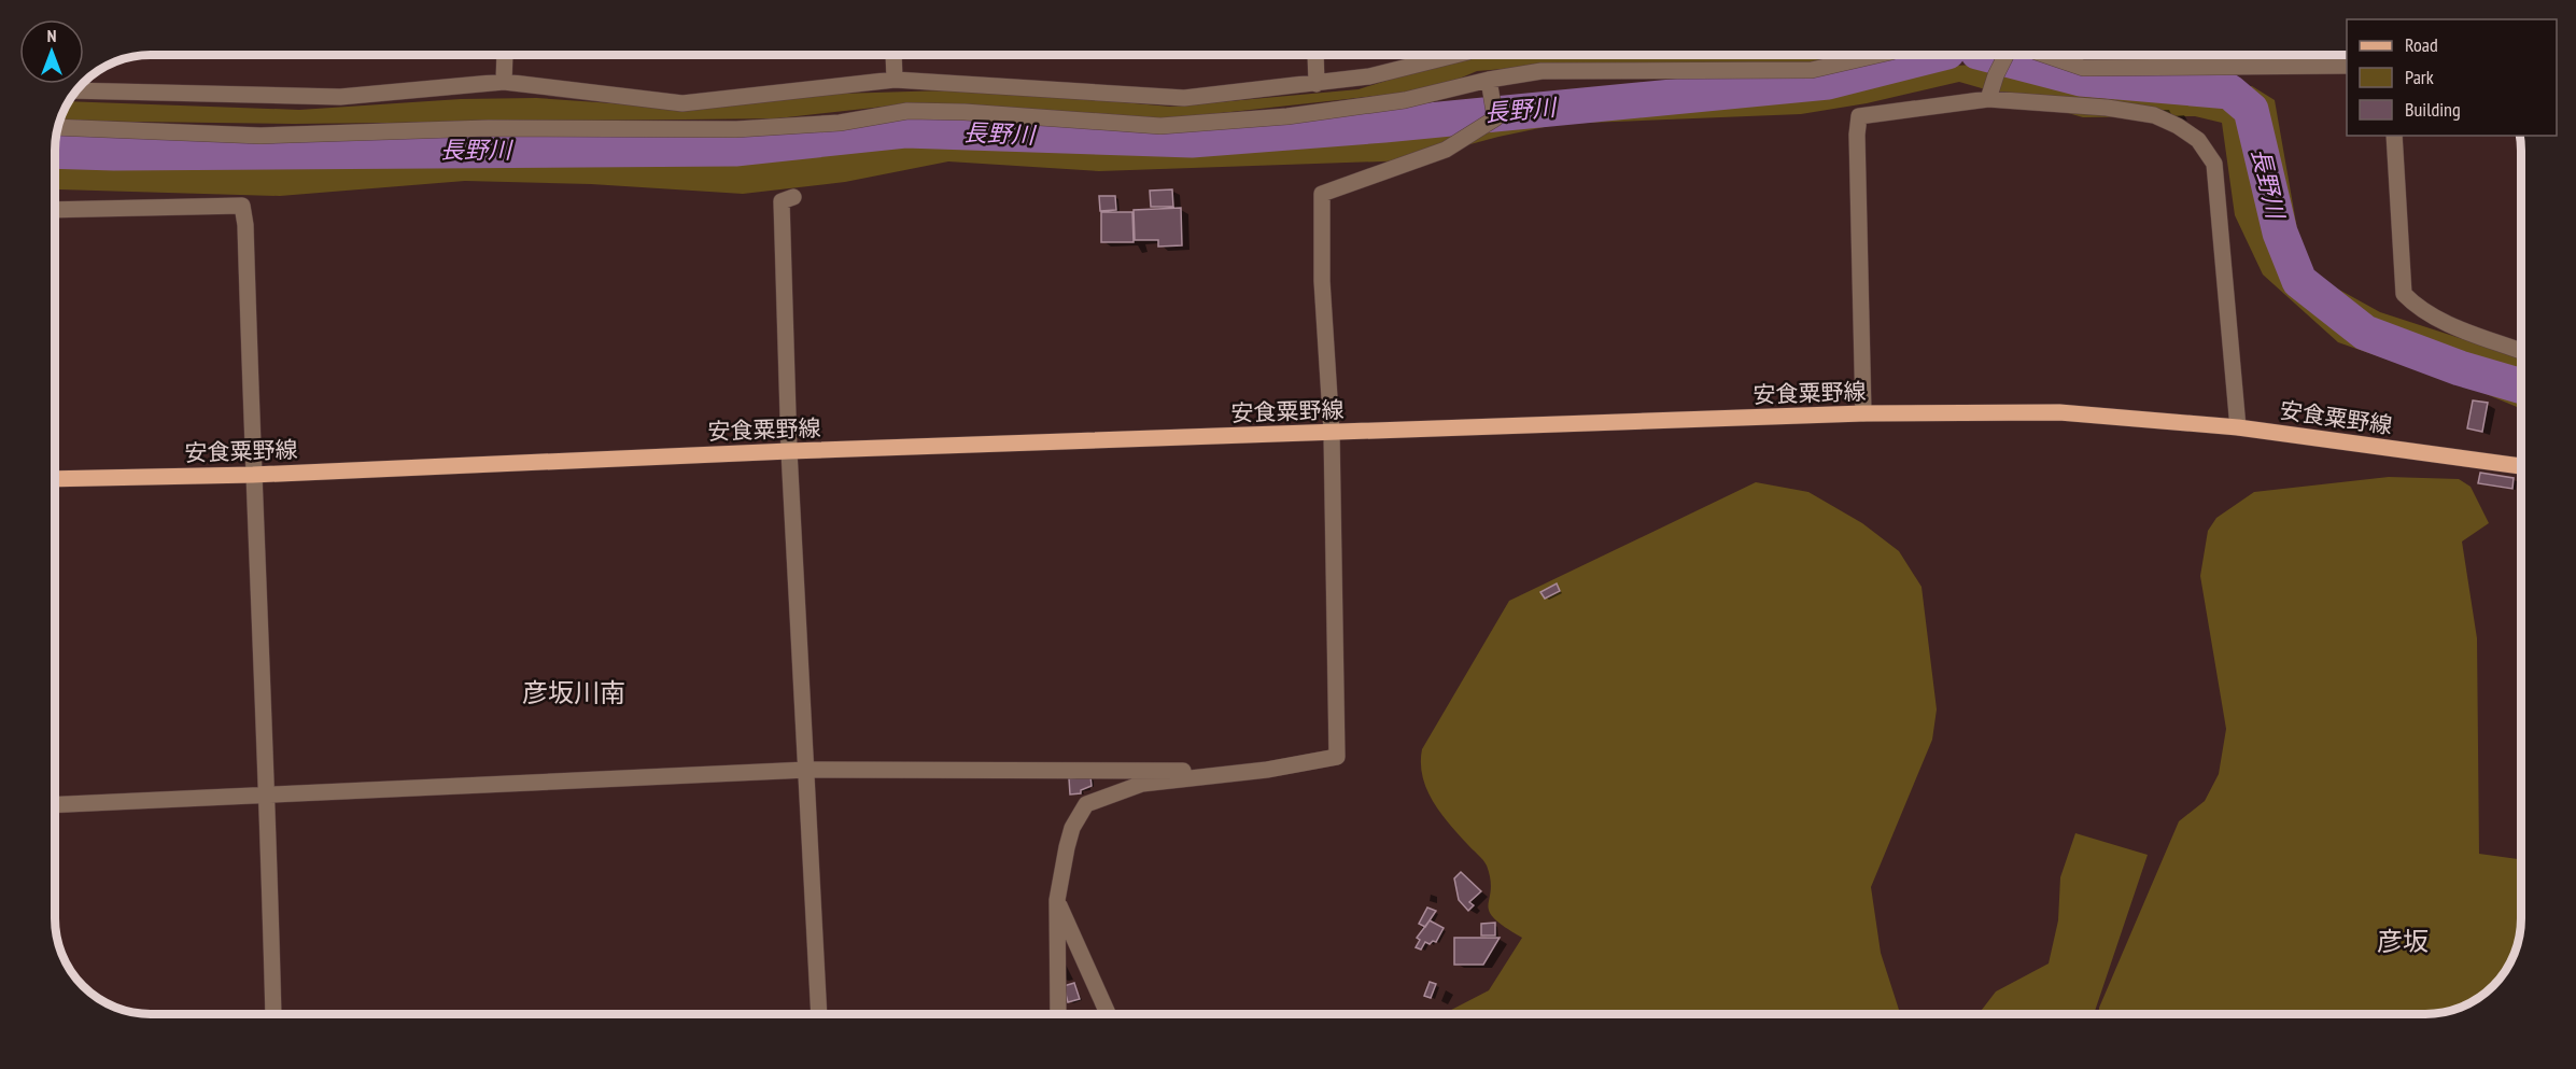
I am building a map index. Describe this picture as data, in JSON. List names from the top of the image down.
{
  "streets": {
    "main road": ["安食粟野線"]
  },
  "districts": ["彦坂川南", "彦坂"],
  "water": ["長野川"],
  "legend": ["Road", "Park", "Building"],
  "north": "top"
}
